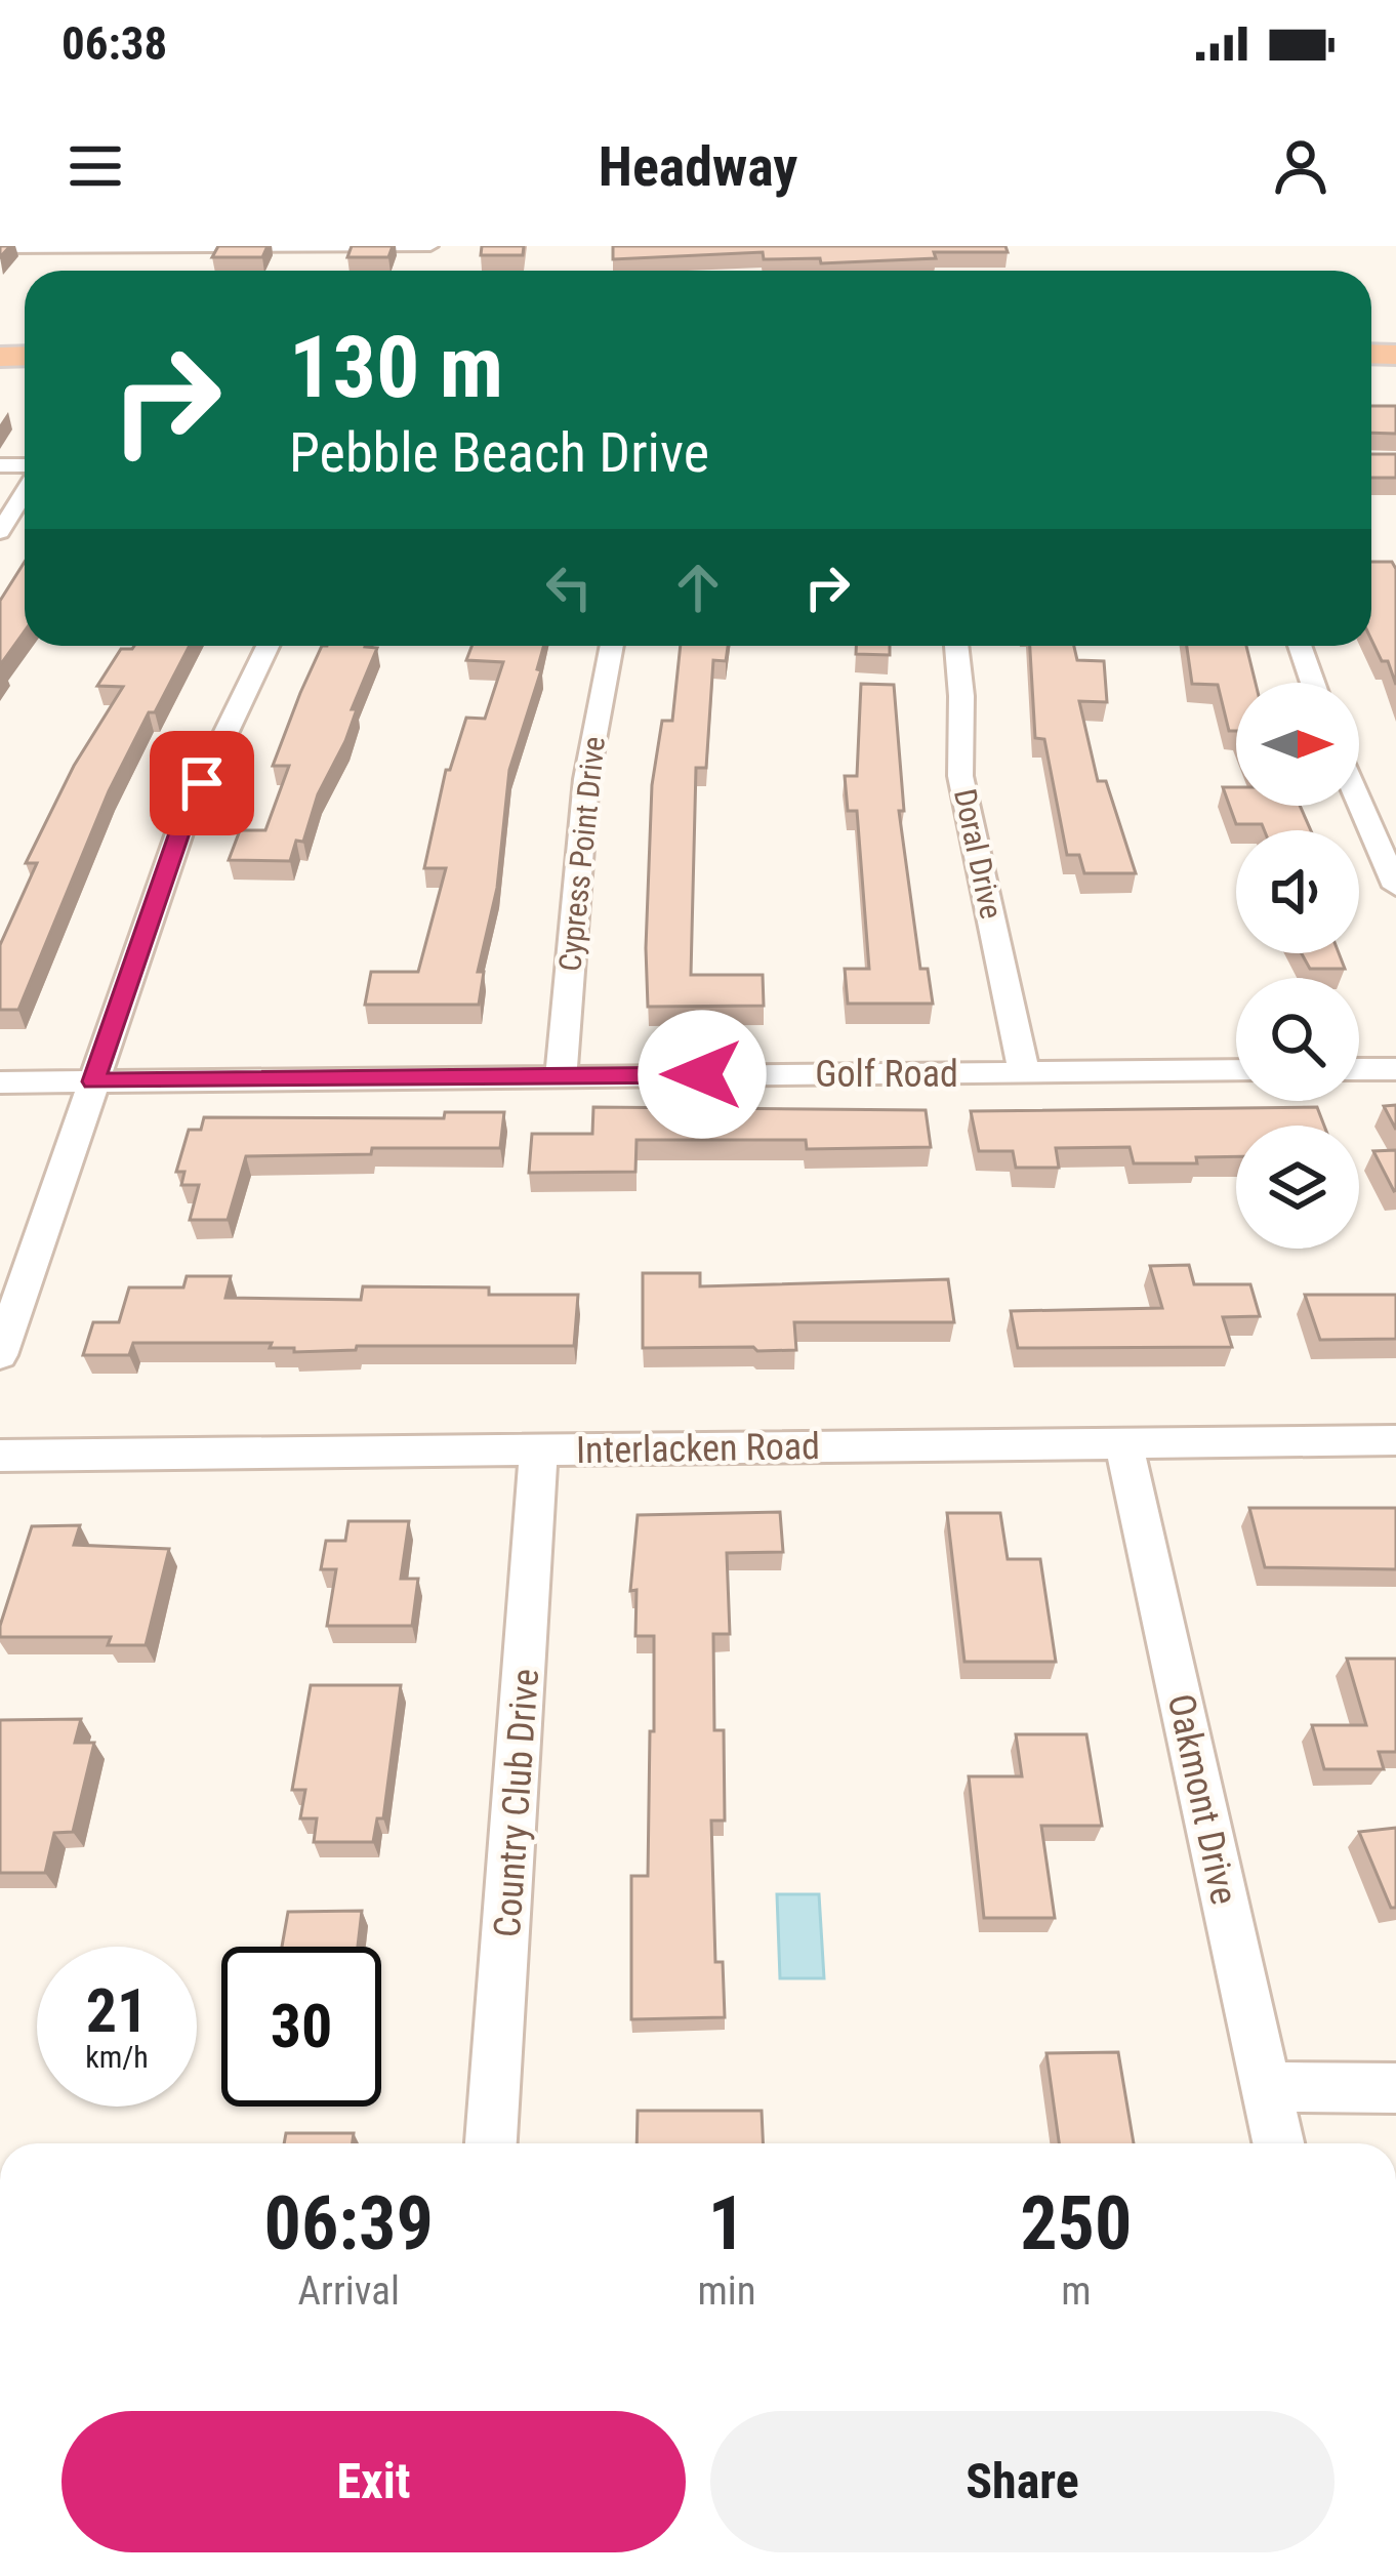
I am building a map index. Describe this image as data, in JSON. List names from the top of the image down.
{
  "streets": {
    "street": [
      "Cypress Point Drive",
      "Doral Drive",
      "Golf Road",
      "Interlacken Road",
      "Oakmont Drive",
      "Country Club Drive"
    ]
  },
  "crossings": [
    ["Cypress Point Drive", "Golf Road"],
    ["Doral Drive", "Golf Road"],
    ["Interlacken Road", "Oakmont Drive"],
    ["Interlacken Road", "Country Club Drive"]
  ],
  "north": "right",
  "page": {
    "status": "06:38",
    "header": "Headway",
    "turn": ["130 m", "Pebble Beach Drive"],
    "speed": "21 km/h",
    "limit": "30",
    "eta": [
      "06:39",
      "Arrival",
      "1",
      "min",
      "250",
      "m"
    ],
    "buttons": ["Exit", "Share"]
  }
}
